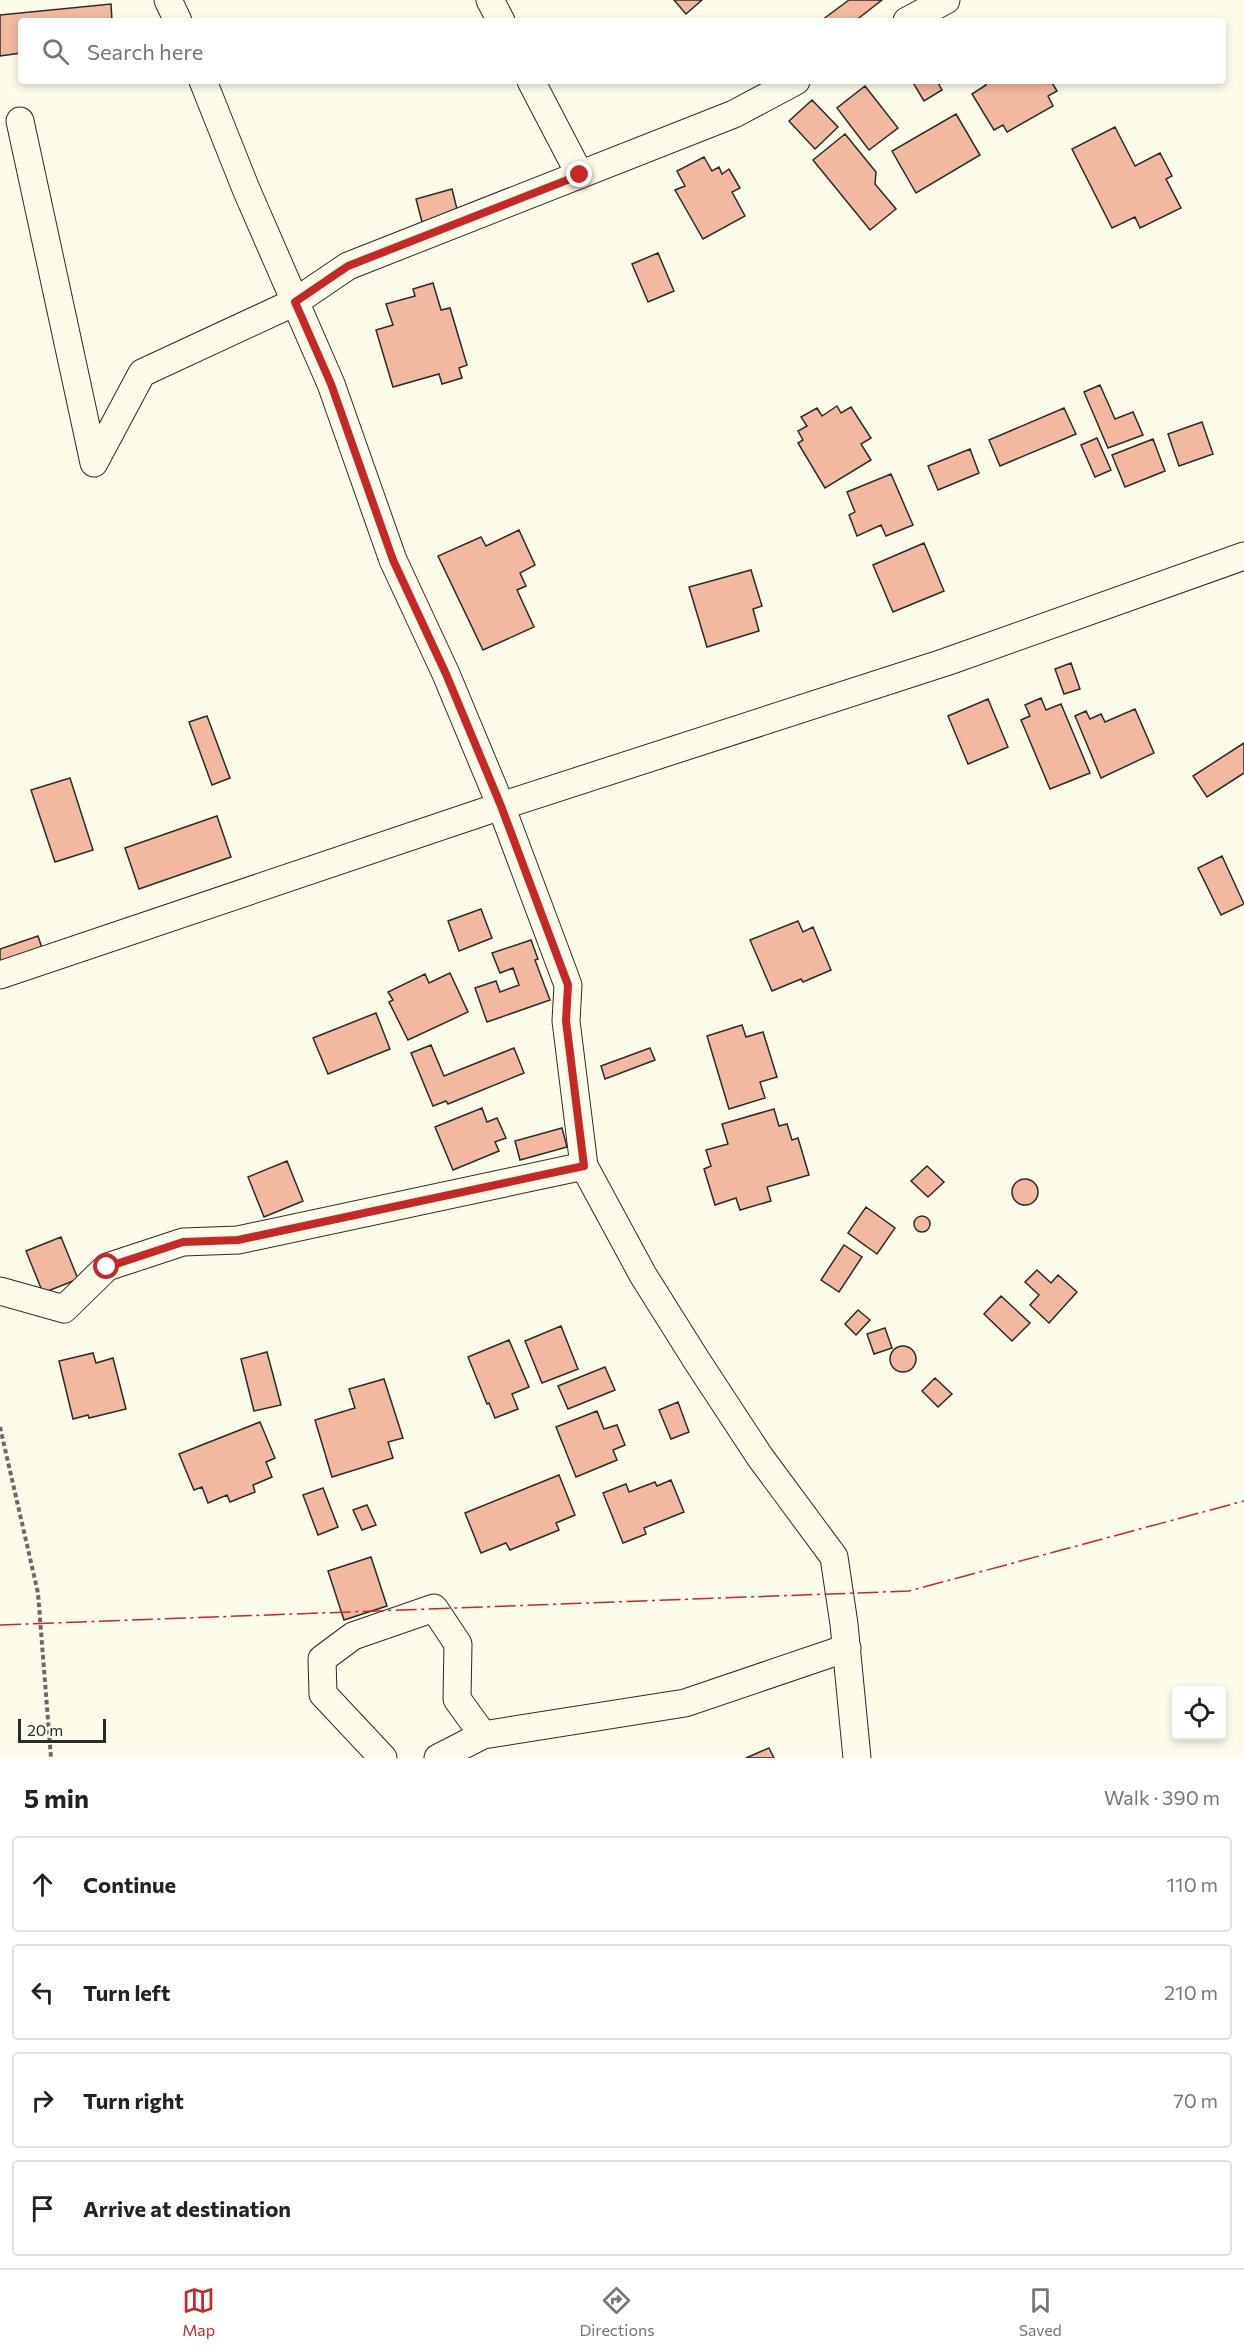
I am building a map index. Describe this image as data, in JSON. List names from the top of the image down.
{
  "scale_bar": "20 m",
  "page": {
    "search": "Search here",
    "scale": "20 m",
    "heading": ["5 min", "Walk · 390 m"],
    "list": [
      ["Continue", "110 m"],
      ["Turn left", "210 m"],
      ["Turn right", "70 m"],
      "Arrive at destination"
    ],
    "nav": ["Map", "Directions", "Saved"]
  }
}
